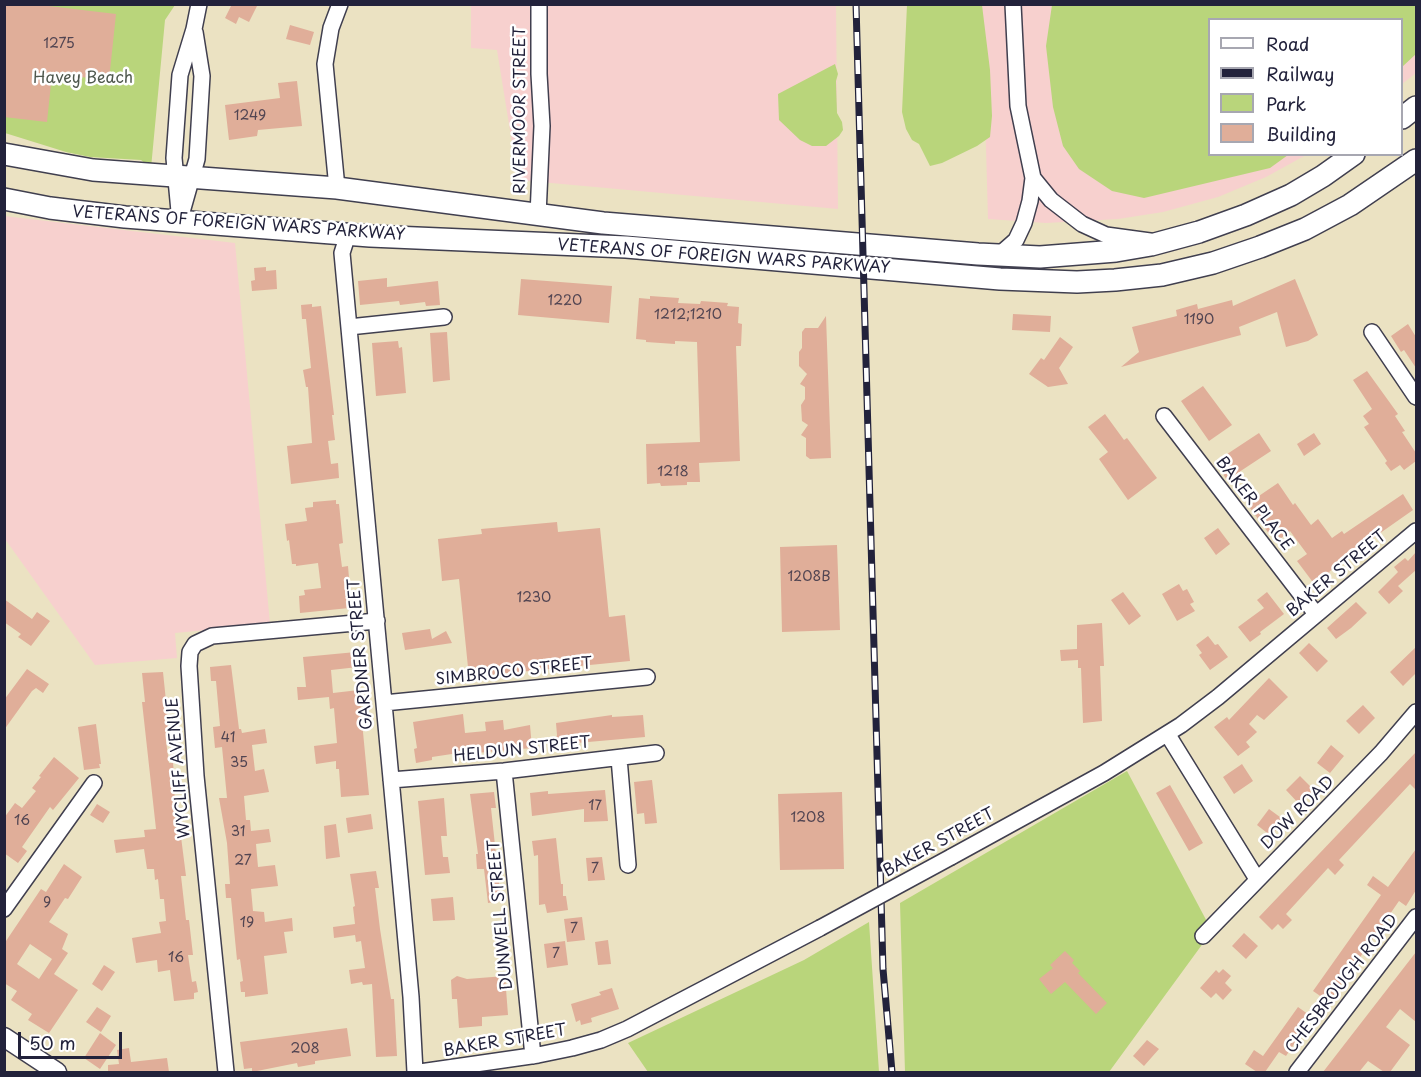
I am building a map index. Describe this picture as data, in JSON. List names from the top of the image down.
{
  "streets": {
    "highway": ["VETERANS OF FOREIGN WARS PARKWAY"],
    "street": [
      "RIVERMOOR STREET",
      "BAKER PLACE",
      "BAKER STREET",
      "GARDNER STREET",
      "SIMBROCO STREET",
      "HELDUN STREET",
      "WYCLIFF AVENUE",
      "DOW ROAD",
      "DUNWELL STREET",
      "CHESBROUGH ROAD"
    ]
  },
  "crossings": [
    ["RIVERMOOR STREET", "VETERANS OF FOREIGN WARS PARKWAY"],
    ["VETERANS OF FOREIGN WARS PARKWAY", "GARDNER STREET"],
    ["BAKER PLACE", "BAKER STREET"],
    ["BAKER STREET", "DUNWELL STREET"],
    ["GARDNER STREET", "SIMBROCO STREET"],
    ["GARDNER STREET", "HELDUN STREET"],
    ["GARDNER STREET", "WYCLIFF AVENUE"],
    ["HELDUN STREET", "DUNWELL STREET"]
  ],
  "parks": ["Havey Beach"],
  "house_numbers": [
    "1275",
    "1249",
    "1220",
    "1212;1210",
    "1190",
    "1218",
    "1208B",
    "1230",
    "41",
    "35",
    "17",
    "1208",
    "16",
    "31",
    "27",
    "7",
    "9",
    "19",
    "7",
    "7",
    "16",
    "208"
  ],
  "legend": [
    "Road",
    "Railway",
    "Park",
    "Building"
  ],
  "scale_bar": "50 m"
}
